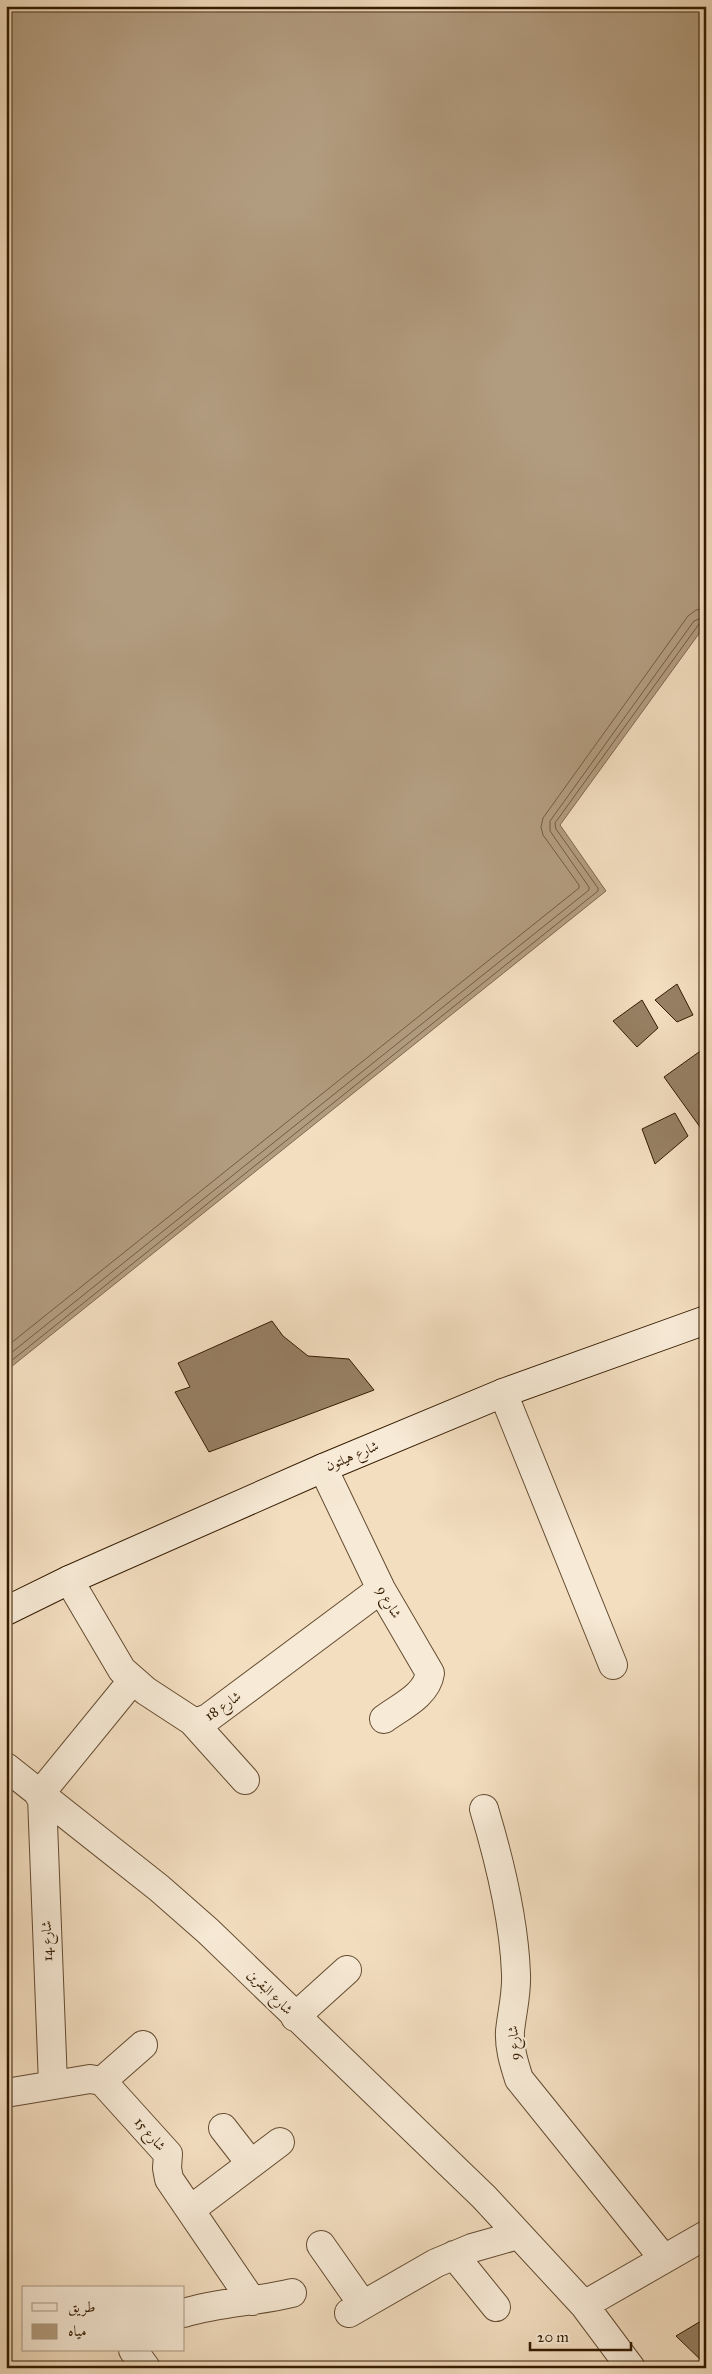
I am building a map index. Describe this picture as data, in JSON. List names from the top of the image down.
{
  "streets": {
    "street": [
      "شارع هيلتون",
      "شارع 9",
      "شارع 18",
      "شارع 14",
      "شارع البقرين",
      "شارع 15"
    ]
  },
  "crossings": [
    ["شارع هيلتون", "شارع 9"],
    ["شارع هيلتون", "شارع 18"],
    ["شارع 9", "شارع 18"],
    ["شارع 14", "شارع البقرين"]
  ],
  "legend": ["طريق", "مياه"],
  "scale_bar": "20 m"
}
